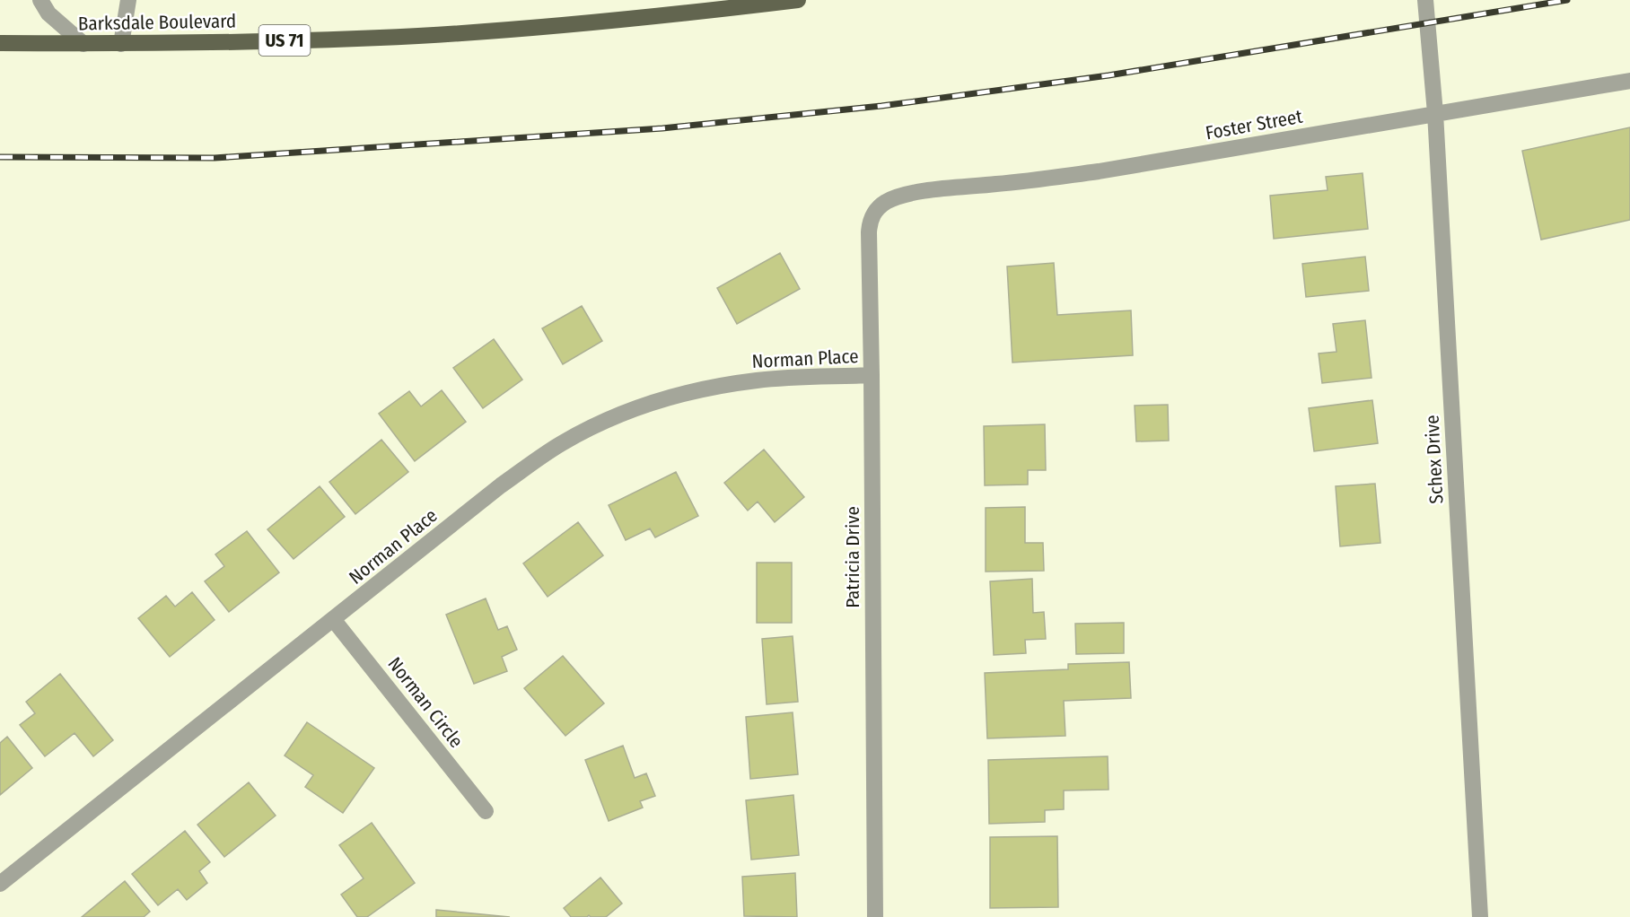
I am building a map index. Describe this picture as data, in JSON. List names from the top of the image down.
{
  "streets": {
    "main road": ["Barksdale Boulevard", "US 71"],
    "street": [
      "Foster Street",
      "Norman Place",
      "Schex Drive",
      "Patricia Drive",
      "Norman Circle"
    ]
  },
  "crossings": [
    ["Foster Street", "Schex Drive"],
    ["Foster Street", "Patricia Drive"],
    ["Norman Place", "Patricia Drive"],
    ["Norman Place", "Norman Circle"]
  ]
}
